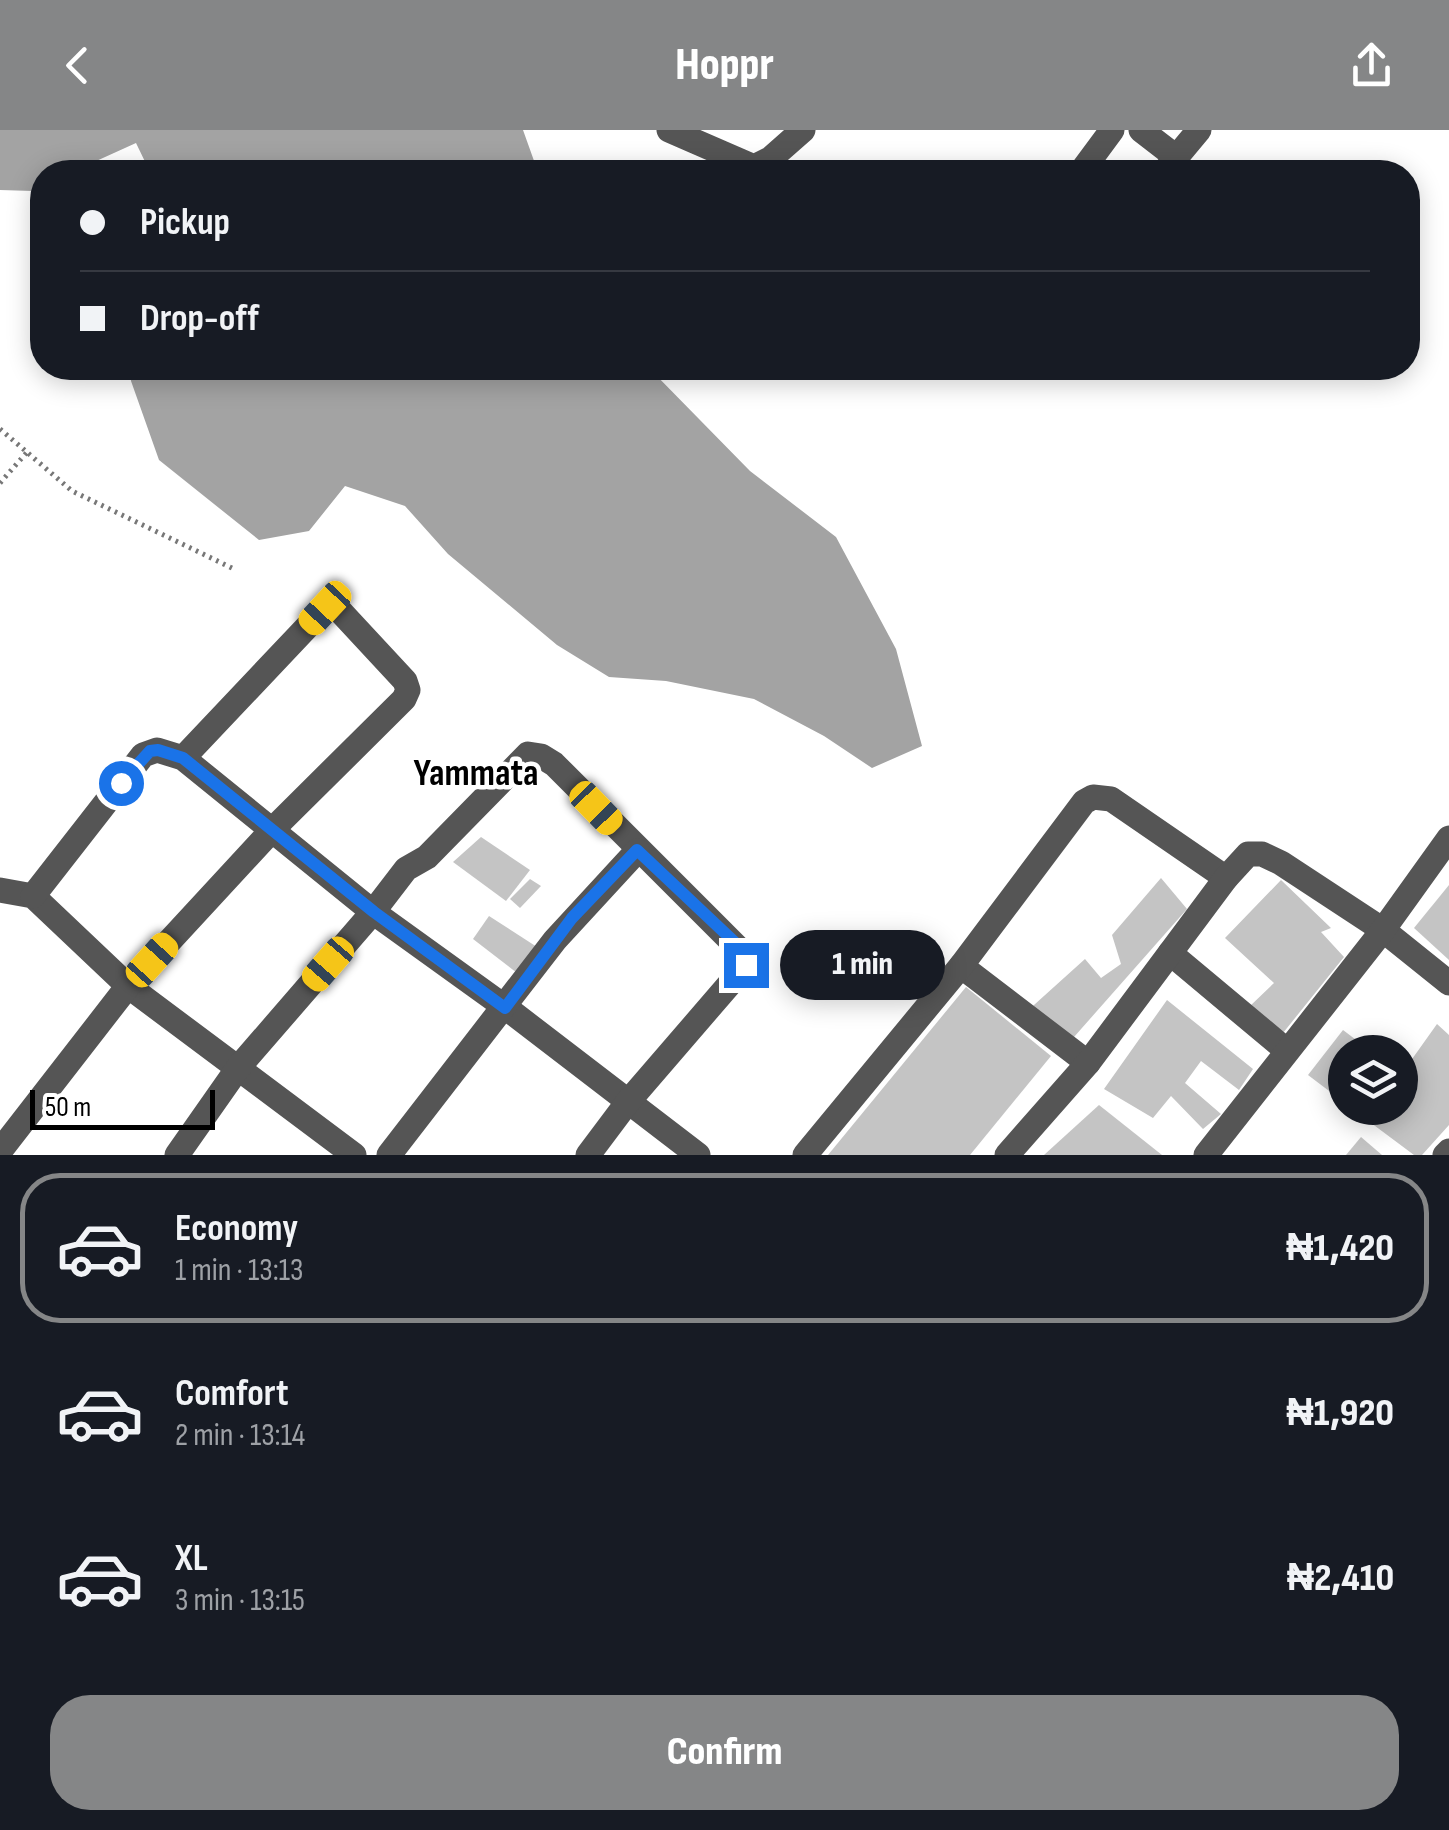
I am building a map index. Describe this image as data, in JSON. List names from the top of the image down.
{
  "districts": ["Yammata"],
  "scale_bar": "50 m",
  "page": {
    "header": "Hoppr",
    "banner": ["Pickup", "Drop-off"],
    "bubble": "1 min",
    "scale": "50 m",
    "list": [
      {
        "name": "Economy",
        "note": "1 min · 13:13",
        "value": "₦1,420"
      },
      {
        "name": "Comfort",
        "note": "2 min · 13:14",
        "value": "₦1,920"
      },
      {
        "name": "XL",
        "note": "3 min · 13:15",
        "value": "₦2,410"
      }
    ],
    "buttons": "Confirm"
  }
}
